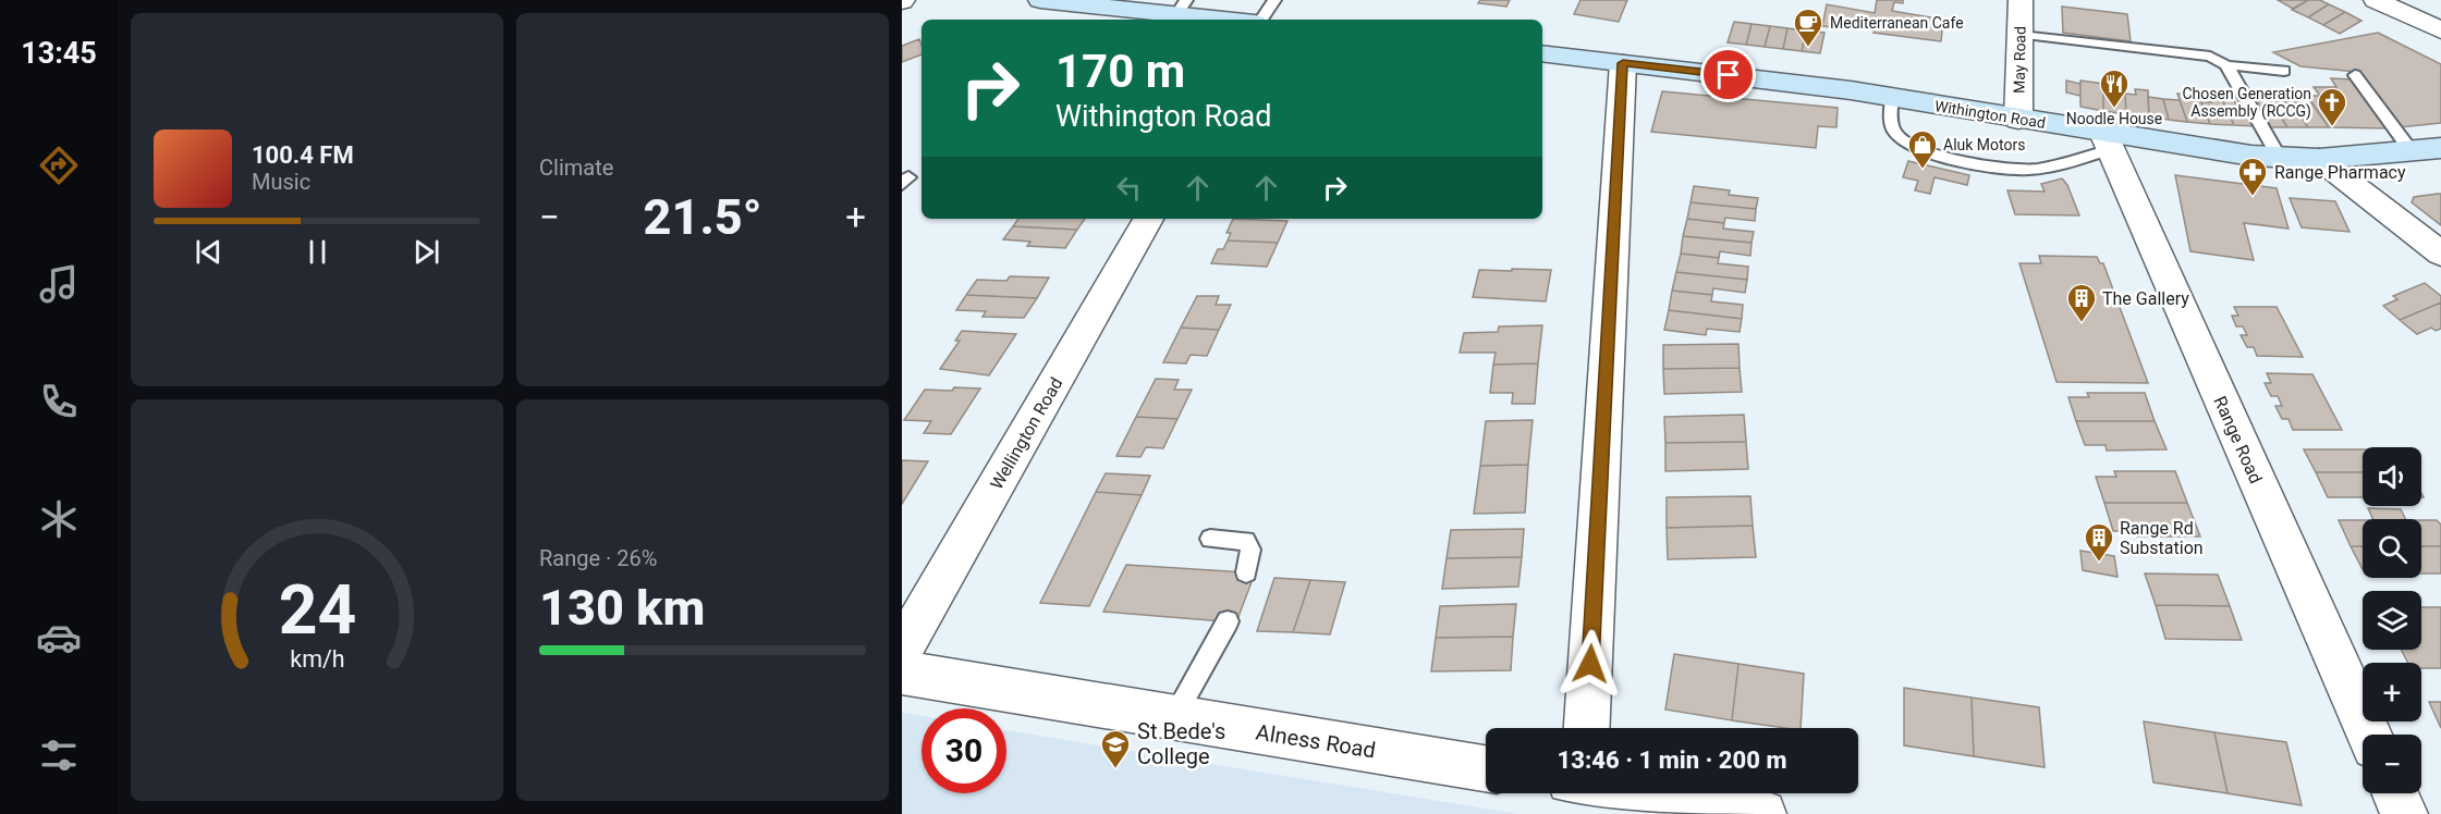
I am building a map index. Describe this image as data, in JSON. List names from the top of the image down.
{
  "streets": {
    "street": [
      "May Road",
      "Withington Road",
      "Wellington Road",
      "Range Road",
      "Alness Road"
    ]
  },
  "crossings": [
    ["May Road", "Withington Road"],
    ["Withington Road", "Range Road"]
  ],
  "places": {
    "cafe": ["Mediterranean Cafe"],
    "restaurant": ["Noodle House"],
    "church": ["Chosen Generation Assembly (RCCG)"],
    "shop": ["Aluk Motors"],
    "pharmacy": ["Range Pharmacy"],
    "building": ["The Gallery", "Range Rd Substation"],
    "school or university": ["St Bede's College"]
  },
  "page": {
    "tabs": "13:45",
    "tile": [
      "Climate",
      ["Range · 26%", "130 km"]
    ],
    "turn": ["170 m", "Withington Road"],
    "song": ["100.4 FM", "Music"],
    "heat": ["−", "21.5°", "+"],
    "map_buttons": ["+", "−"],
    "limit": "30",
    "trip": "13:46 · 1 min · 200 m",
    "gauge": ["24", "km/h"]
  }
}
